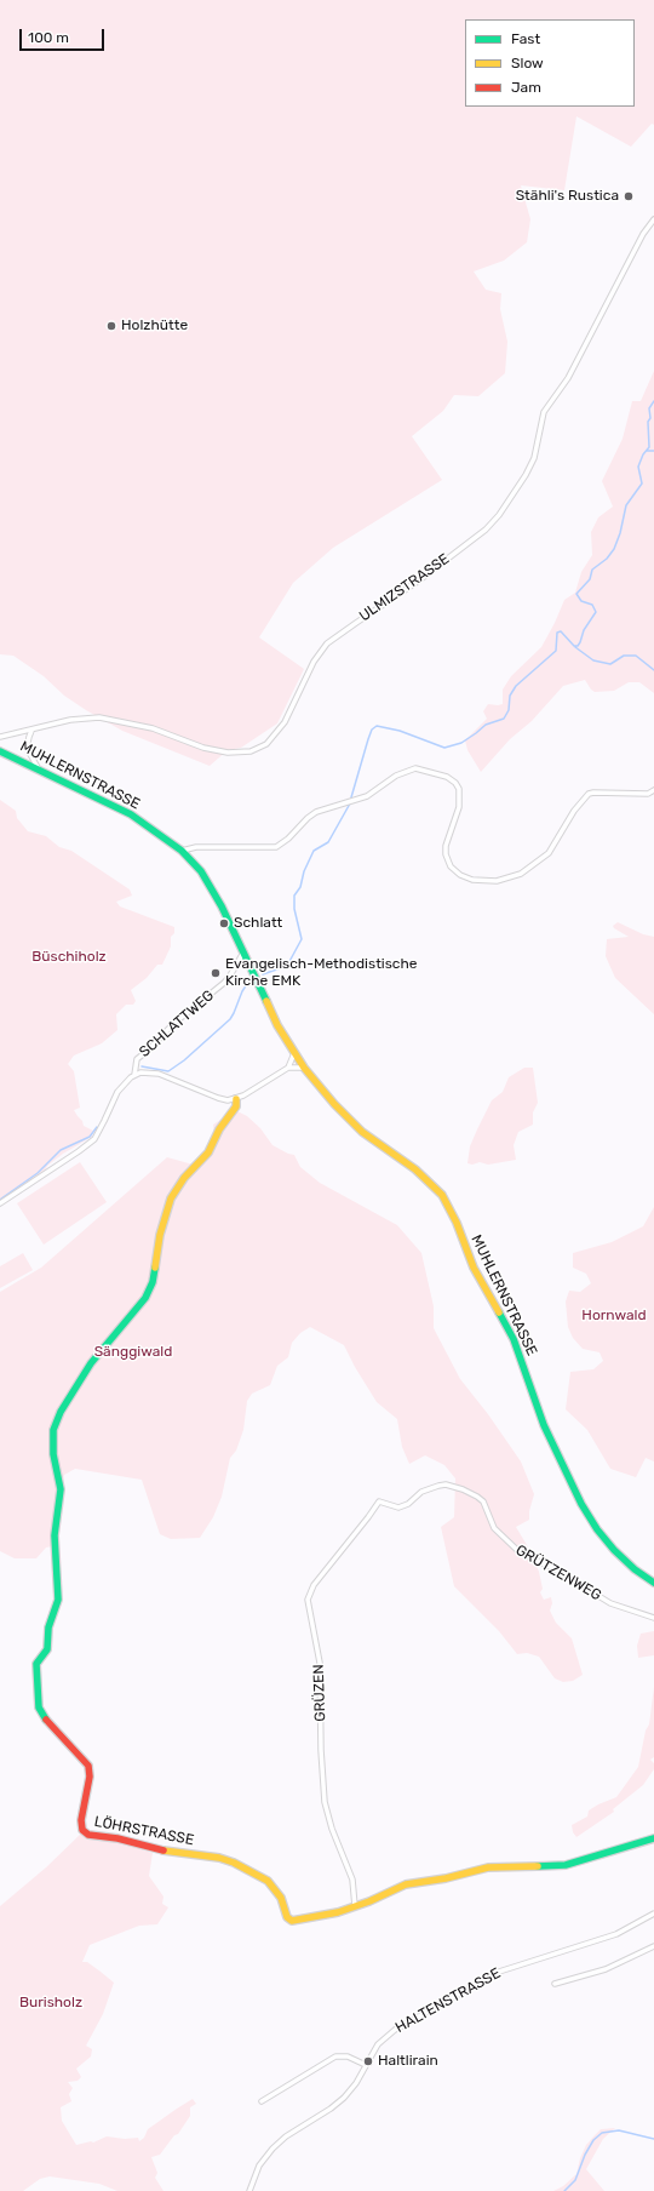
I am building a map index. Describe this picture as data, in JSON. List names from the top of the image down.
{
  "streets": {
    "street": [
      "ULMIZSTRASSE",
      "MUHLERNSTRASSE",
      "SCHLATTWEG",
      "GRÜTZENWEG",
      "GRÜZEN",
      "LÖHRSTRASSE",
      "HALTENSTRASSE"
    ]
  },
  "crossings": [
    ["MUHLERNSTRASSE", "SCHLATTWEG"],
    ["GRÜTZENWEG", "GRÜZEN"],
    ["GRÜZEN", "LÖHRSTRASSE"]
  ],
  "parks": [
    "Büschiholz",
    "Hornwald",
    "Sänggiwald",
    "Burisholz"
  ],
  "places": [
    "Stähli's Rustica",
    "Holzhütte",
    "Schlatt",
    "Evangelisch-Methodistische Kirche EMK",
    "Haltlirain"
  ],
  "legend": ["Fast", "Slow", "Jam"],
  "scale_bar": "100 m"
}
